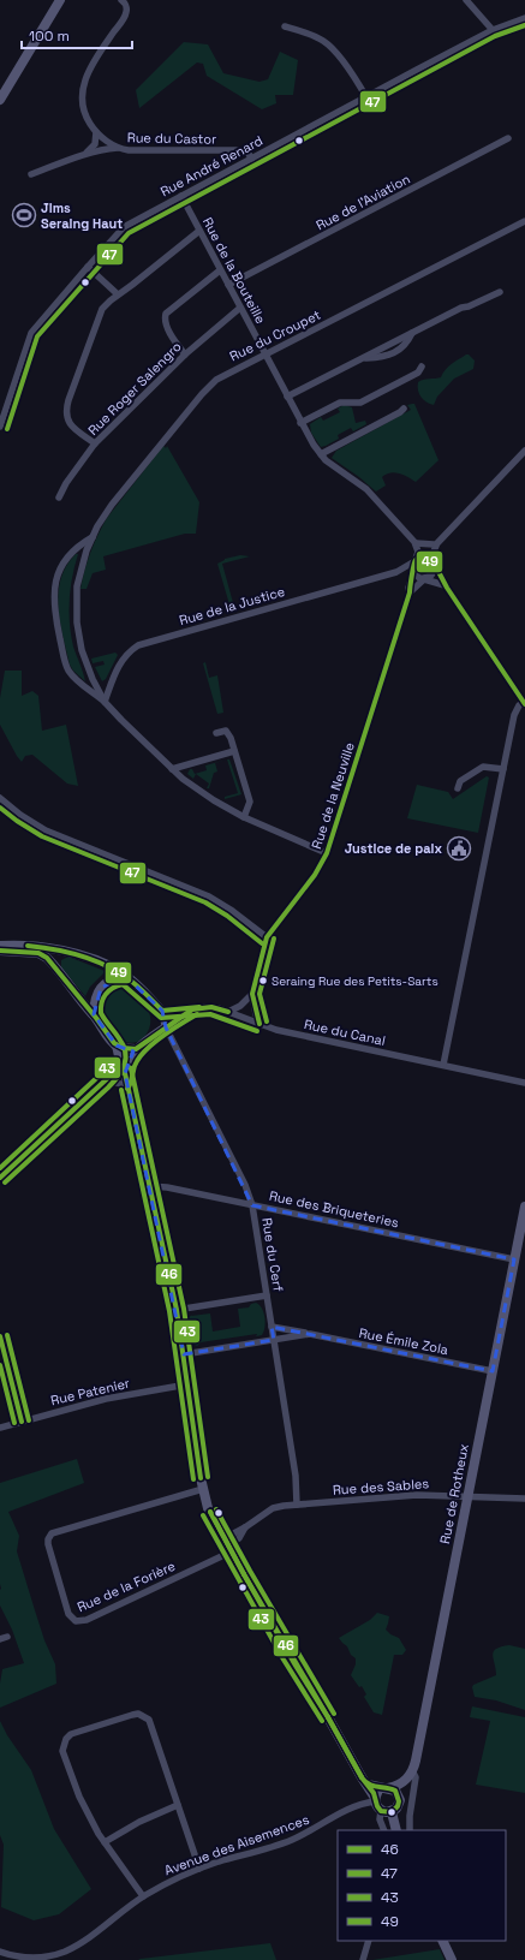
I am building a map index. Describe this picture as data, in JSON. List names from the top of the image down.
{
  "streets": {
    "street": [
      "Rue du Castor",
      "Rue André Renard",
      "Rue de l'Aviation",
      "Rue de la Bouteille",
      "Rue du Croupet",
      "Rue Roger Salengro",
      "Rue de la Justice",
      "Rue de la Neuville",
      "Rue du Canal",
      "Rue des Briqueteries",
      "Rue du Cerf",
      "Rue Émile Zola",
      "Rue Patenier",
      "Rue des Sables",
      "Rue de Rotheux",
      "Rue de la Forière",
      "Avenue des Aisemences"
    ]
  },
  "crossings": [
    ["Rue du Castor", "Rue André Renard"],
    ["Rue André Renard", "Rue de la Bouteille"],
    ["Rue de l'Aviation", "Rue de la Bouteille"],
    ["Rue de la Bouteille", "Rue du Croupet"],
    ["Rue de la Bouteille", "Rue Roger Salengro"],
    ["Rue de la Bouteille", "Rue de la Justice"],
    ["Rue du Croupet", "Rue de la Justice"],
    ["Rue du Croupet", "Rue de la Neuville"],
    ["Rue de la Justice", "Rue de la Neuville"],
    ["Rue de la Neuville", "Rue du Canal"],
    ["Rue du Canal", "Rue du Cerf"],
    ["Rue des Briqueteries", "Rue du Cerf"],
    ["Rue des Briqueteries", "Rue de Rotheux"],
    ["Rue du Cerf", "Rue Émile Zola"],
    ["Rue du Cerf", "Rue des Sables"],
    ["Rue Émile Zola", "Rue de Rotheux"],
    ["Rue des Sables", "Rue de Rotheux"],
    ["Rue des Sables", "Rue de la Forière"]
  ],
  "places": {
    "sports": ["Jims Seraing Haut"],
    "public building": ["Justice de paix"],
    "other": ["Seraing Rue des Petits-Sarts"]
  },
  "lines": [
    "transit line 47",
    "transit line 49",
    "transit line 43",
    "transit line 46"
  ],
  "legend": [
    "46",
    "47",
    "43",
    "49"
  ],
  "scale_bar": "100 m"
}
